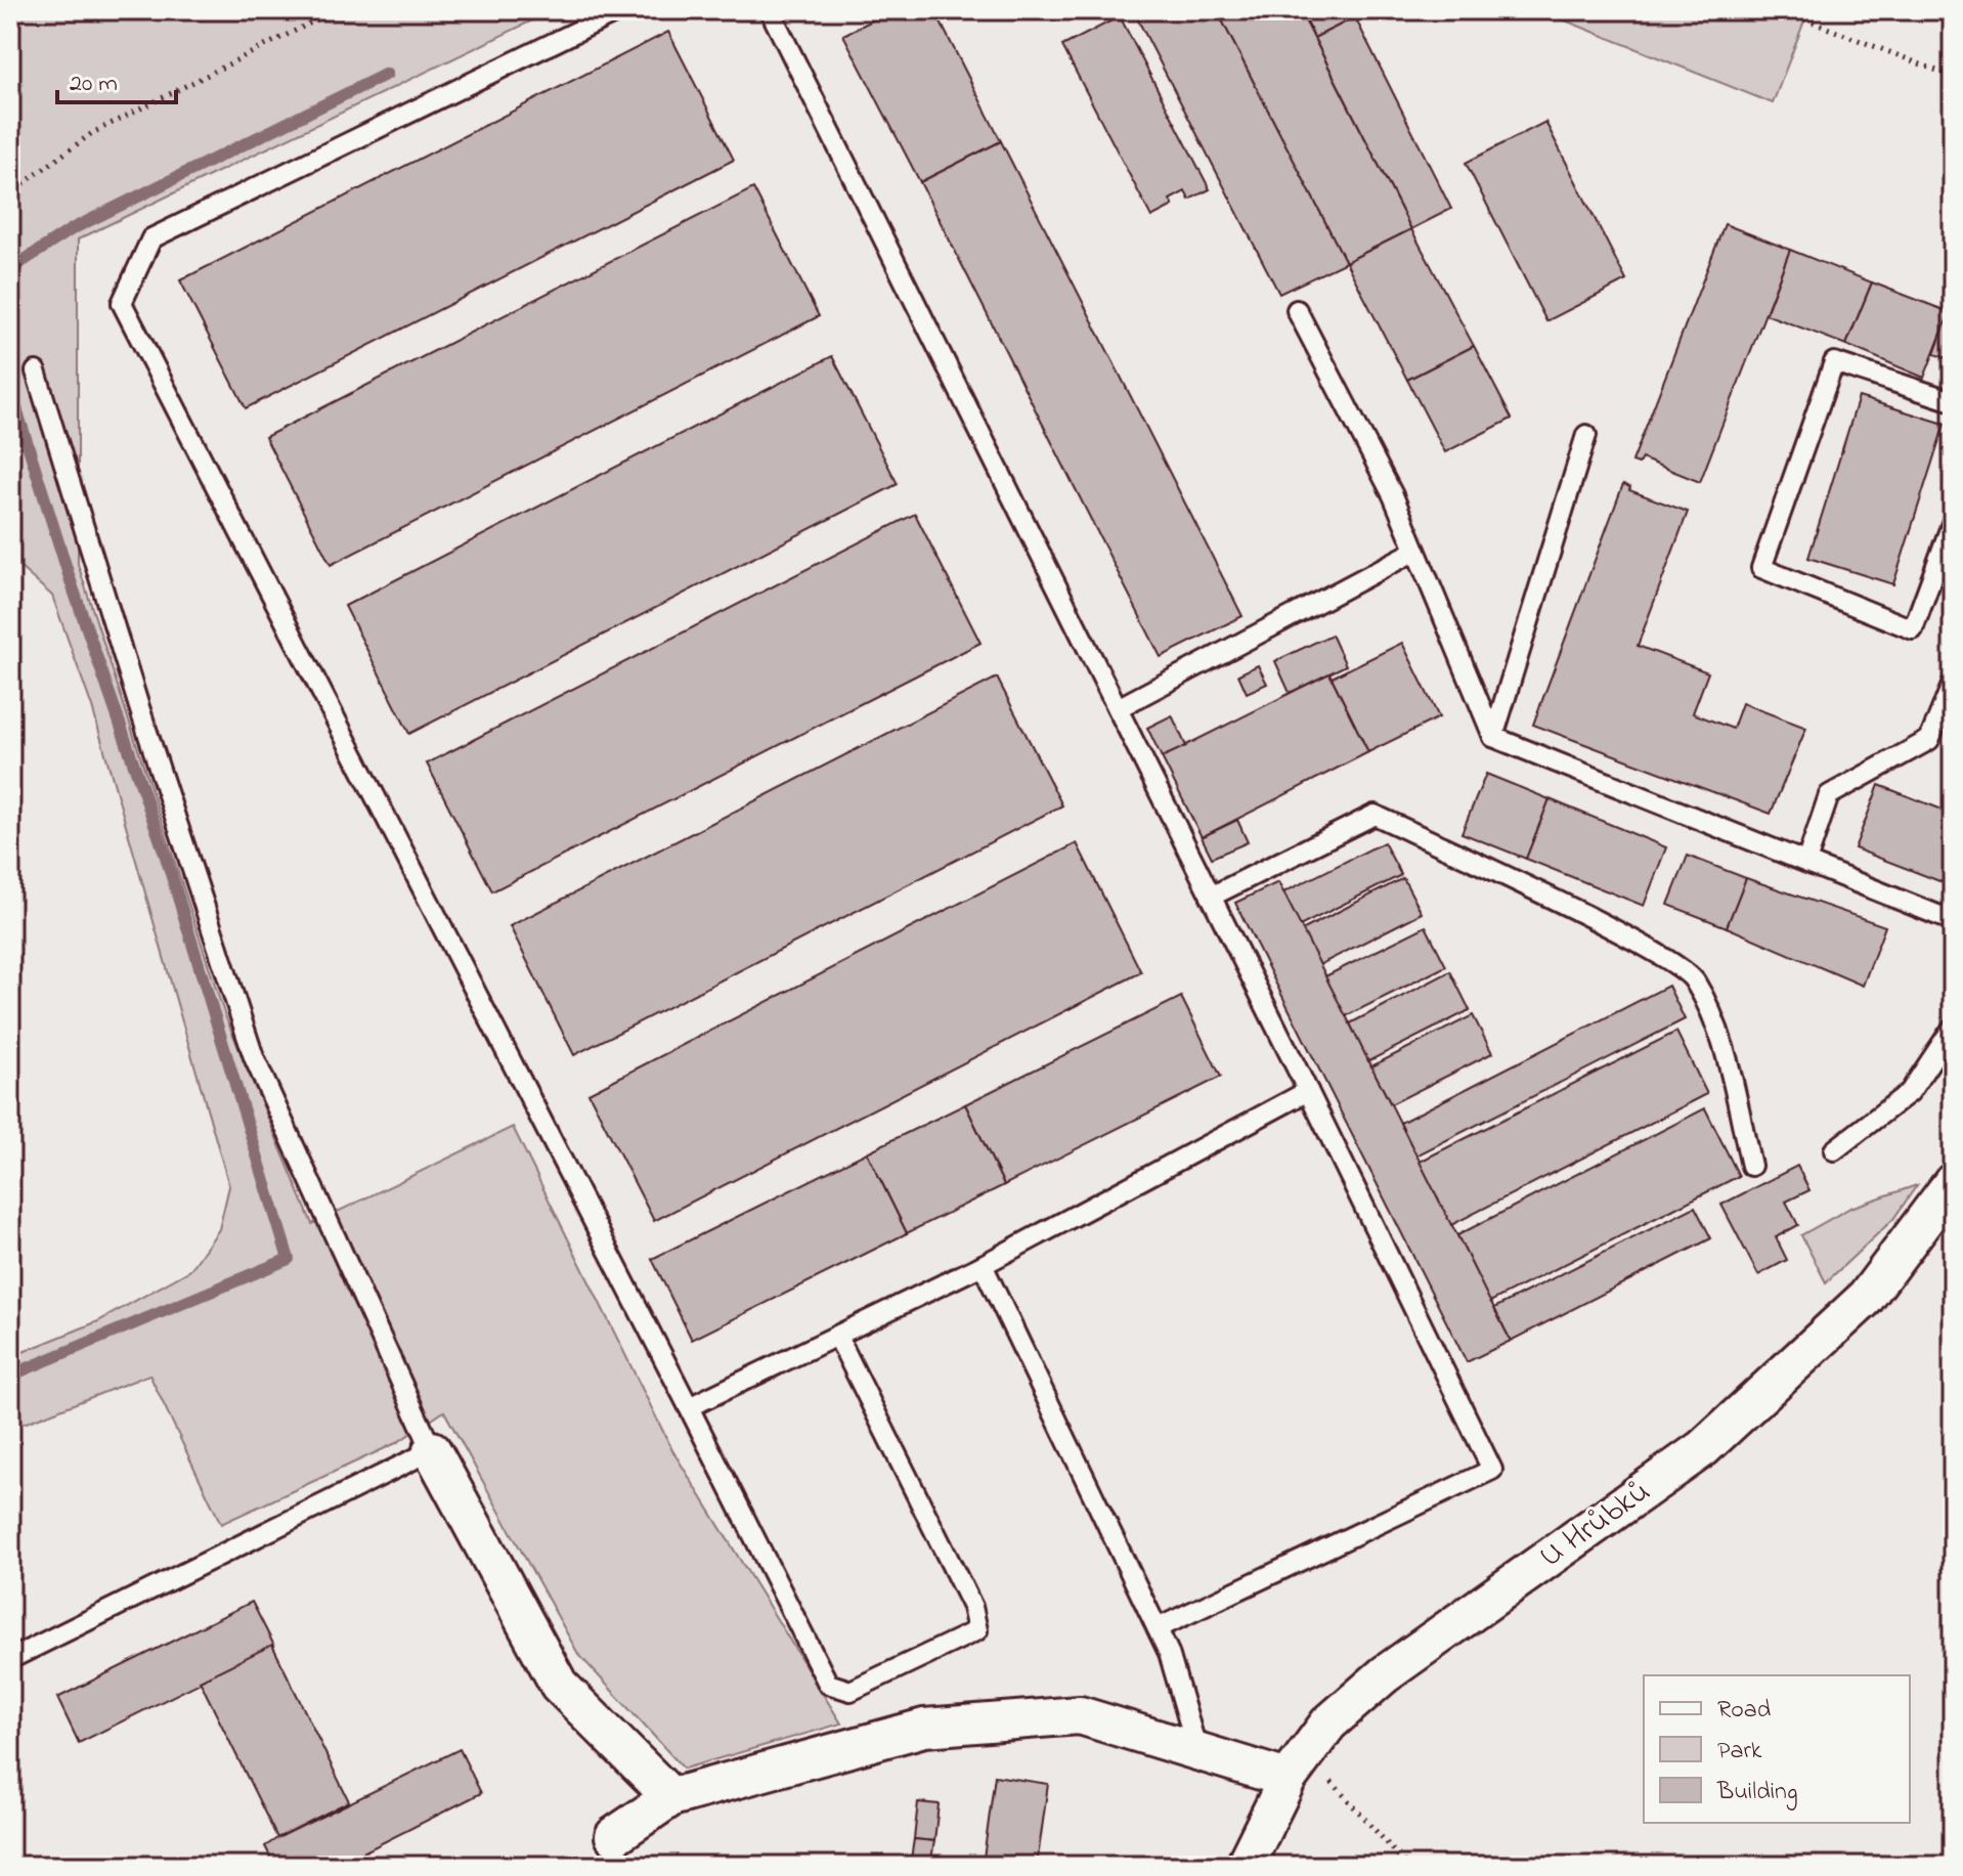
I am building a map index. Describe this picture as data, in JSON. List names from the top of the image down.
{
  "streets": {
    "street": ["U Hrůbků"]
  },
  "legend": ["Road", "Park", "Building"],
  "scale_bar": "20 m"
}
